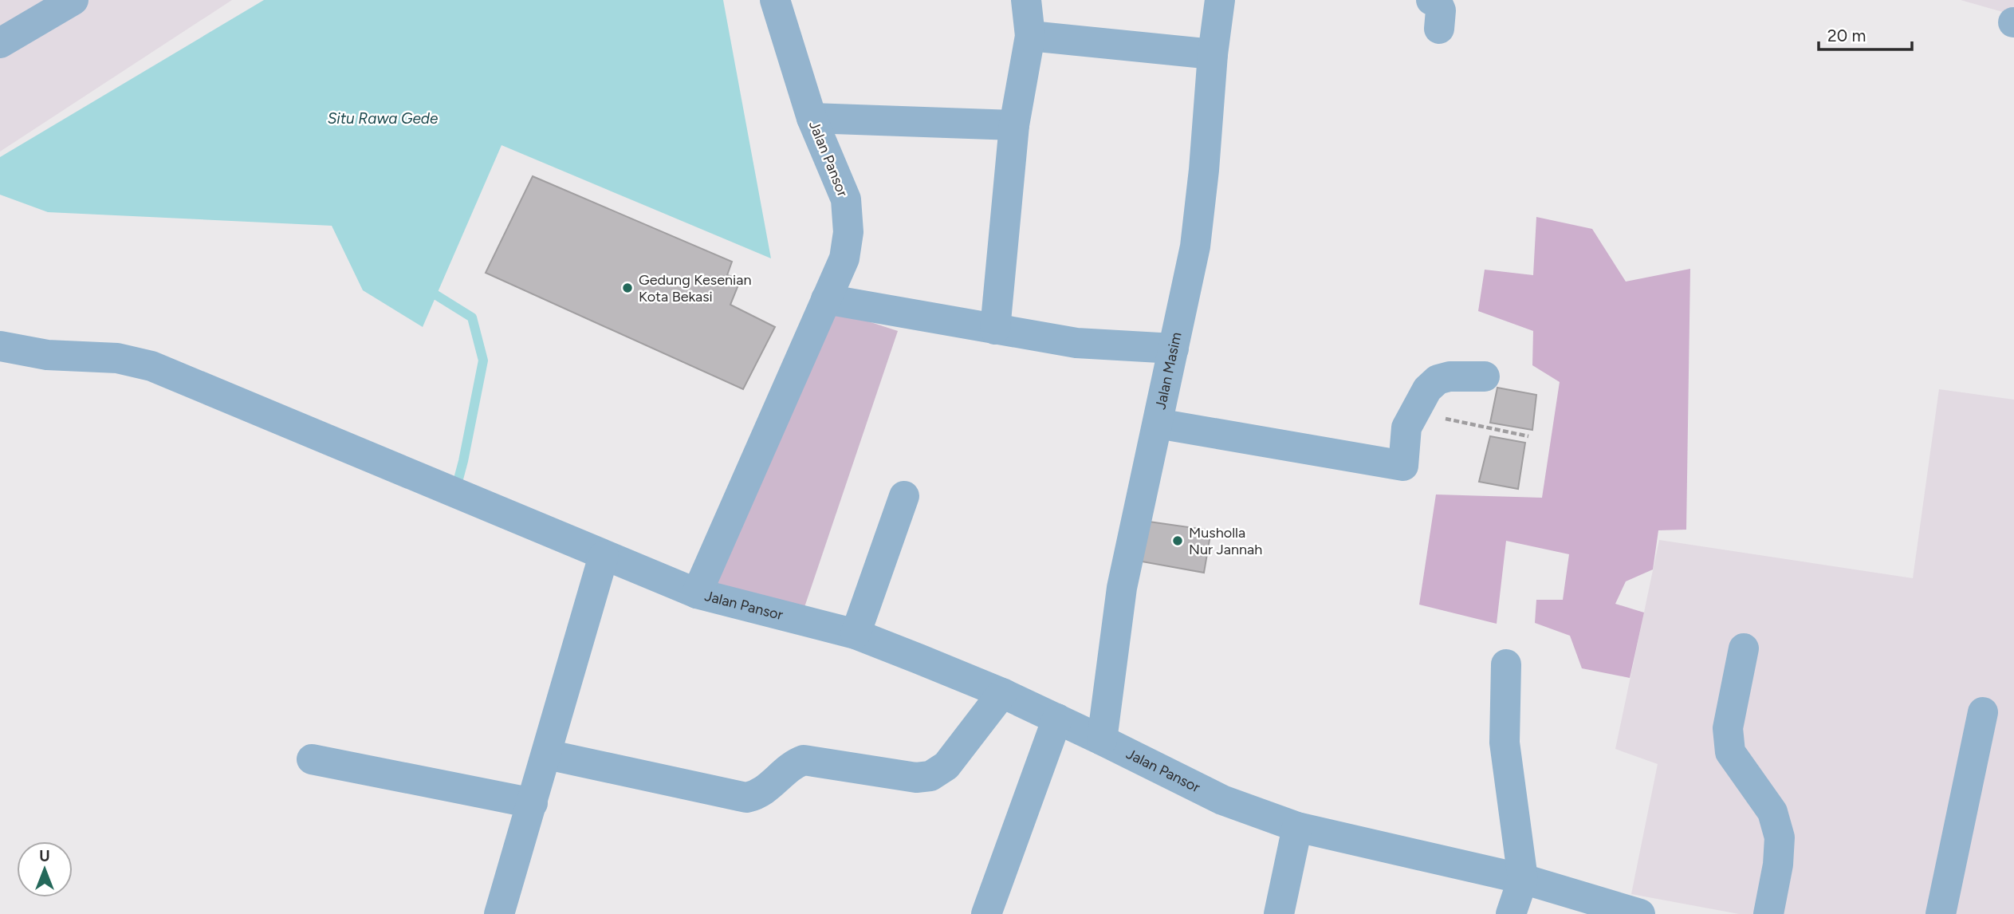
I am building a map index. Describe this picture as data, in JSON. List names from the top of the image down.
{
  "streets": {
    "street": ["Jalan Pansor", "Jalan Masim"]
  },
  "crossings": [
    ["Jalan Pansor", "Jalan Masim"]
  ],
  "water": ["Situ Rawa Gede"],
  "places": ["Gedung Kesenian Kota Bekasi", "Musholla Nur Jannah"],
  "scale_bar": "20 m",
  "north": "top"
}
